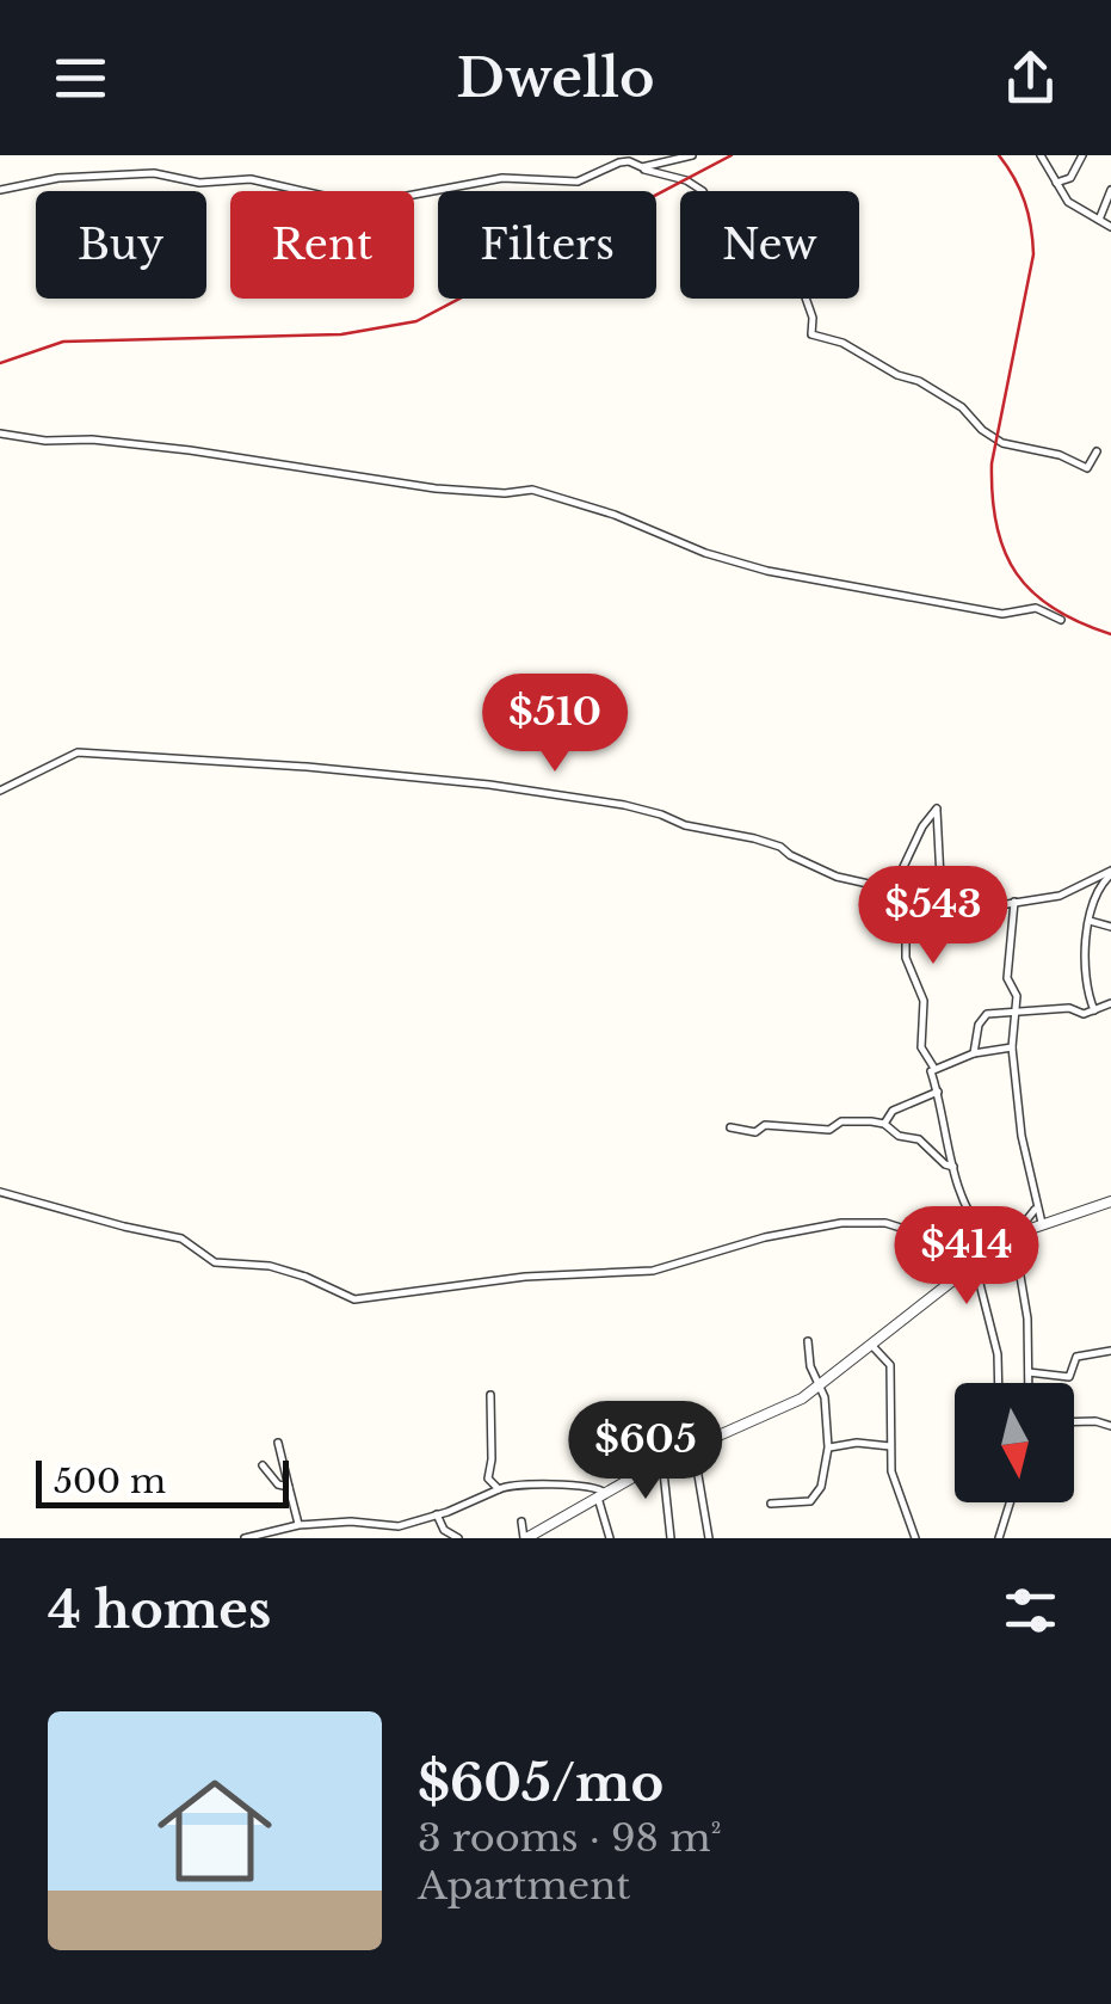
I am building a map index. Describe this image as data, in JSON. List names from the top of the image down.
{
  "scale_bar": "500 m",
  "north": "bottom",
  "page": {
    "header": "Dwello",
    "chip": [
      "Buy",
      "Rent",
      "Filters",
      "New"
    ],
    "price": [
      "$510",
      "$543",
      "$414",
      "$605"
    ],
    "scale": "500 m",
    "heading": "4 homes",
    "list": [
      {
        "name": "$605/mo",
        "note": "3 rooms · 98 m² · Apartment"
      }
    ]
  }
}
